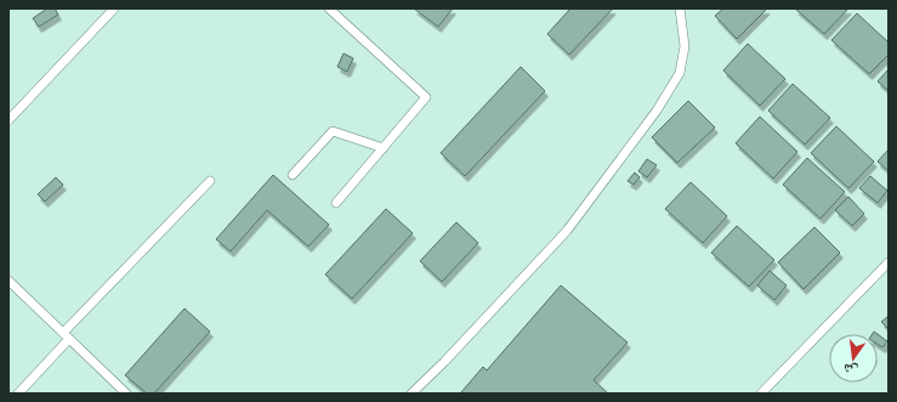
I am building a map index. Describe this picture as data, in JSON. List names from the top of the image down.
{
  "north": "bottom"
}
